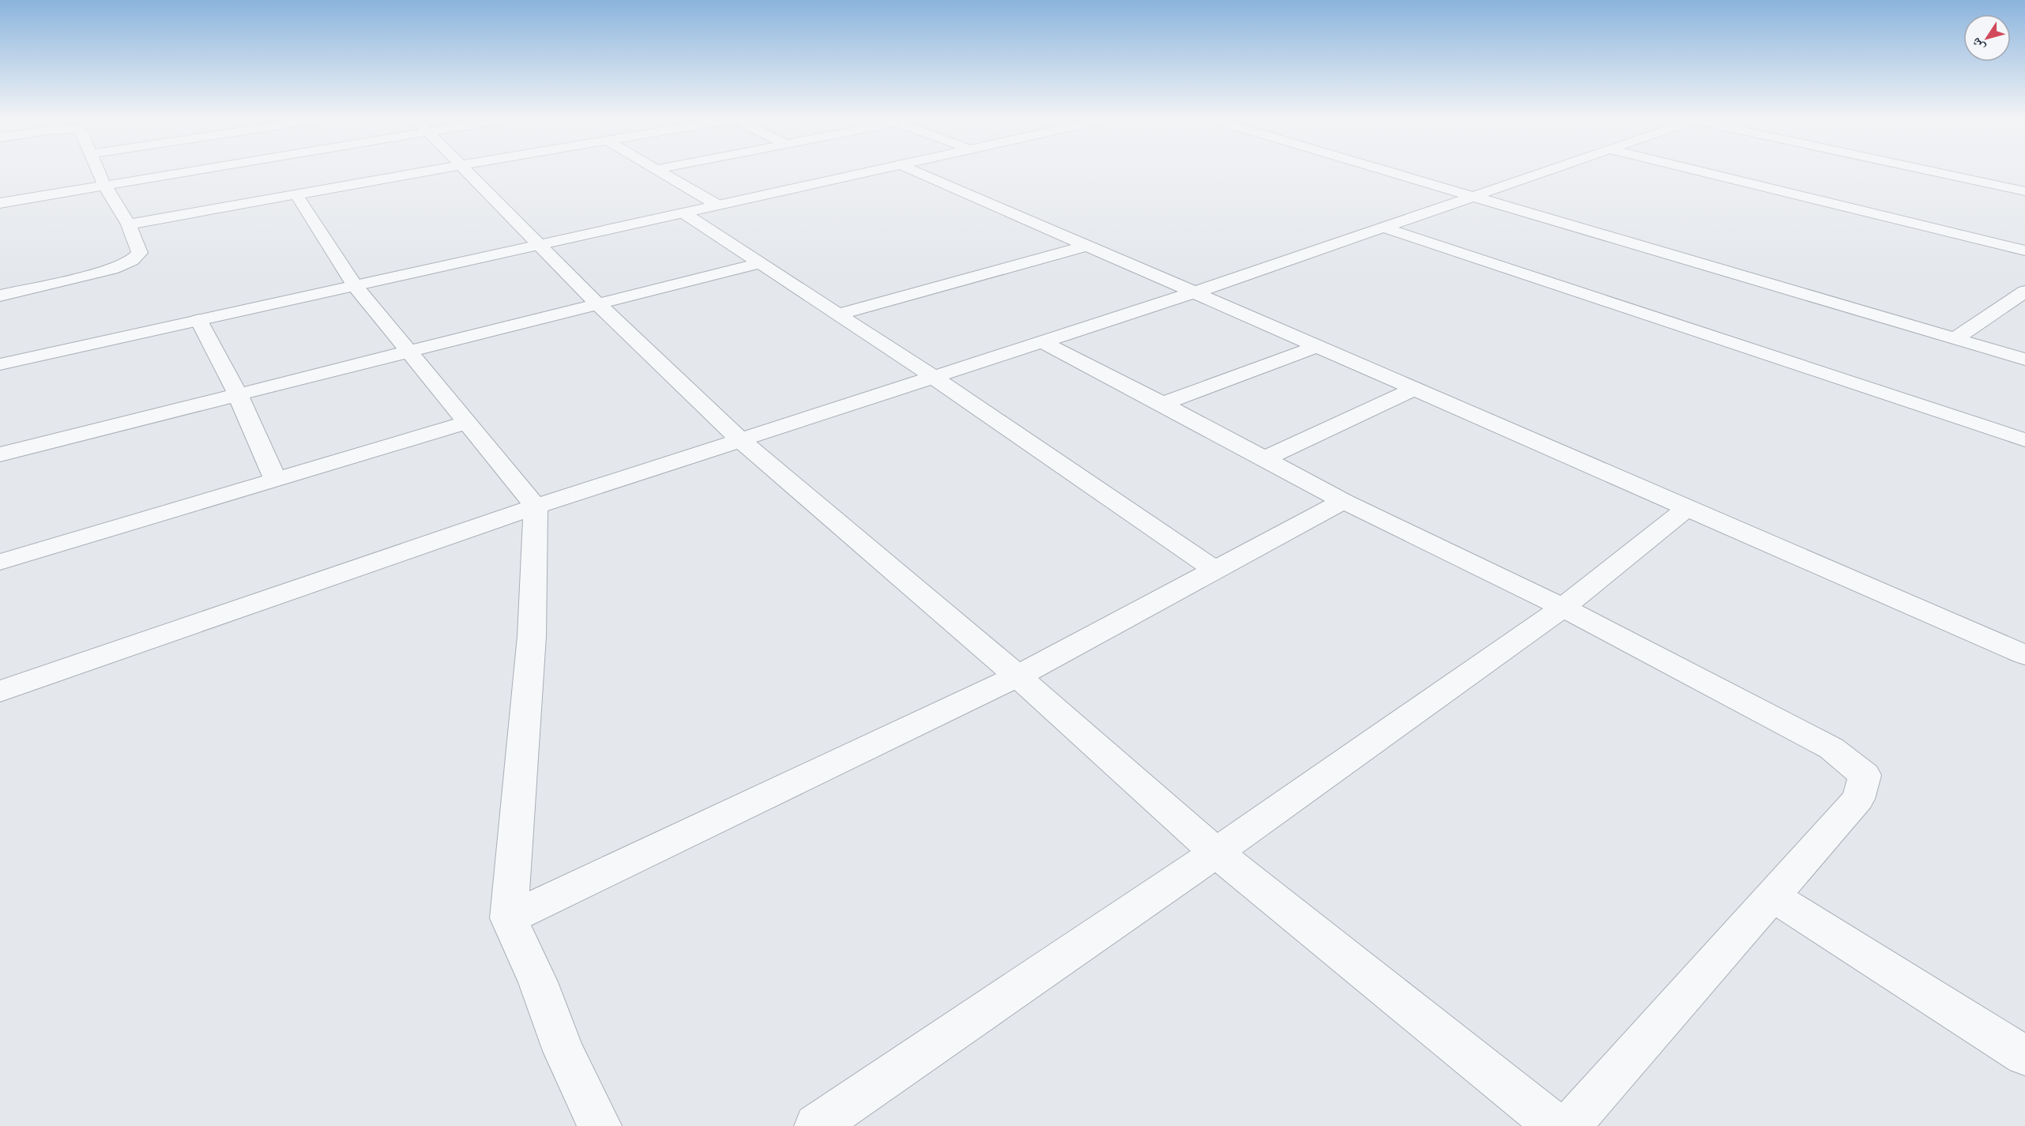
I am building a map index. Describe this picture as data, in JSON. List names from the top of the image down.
{
  "north": "bottom left"
}
